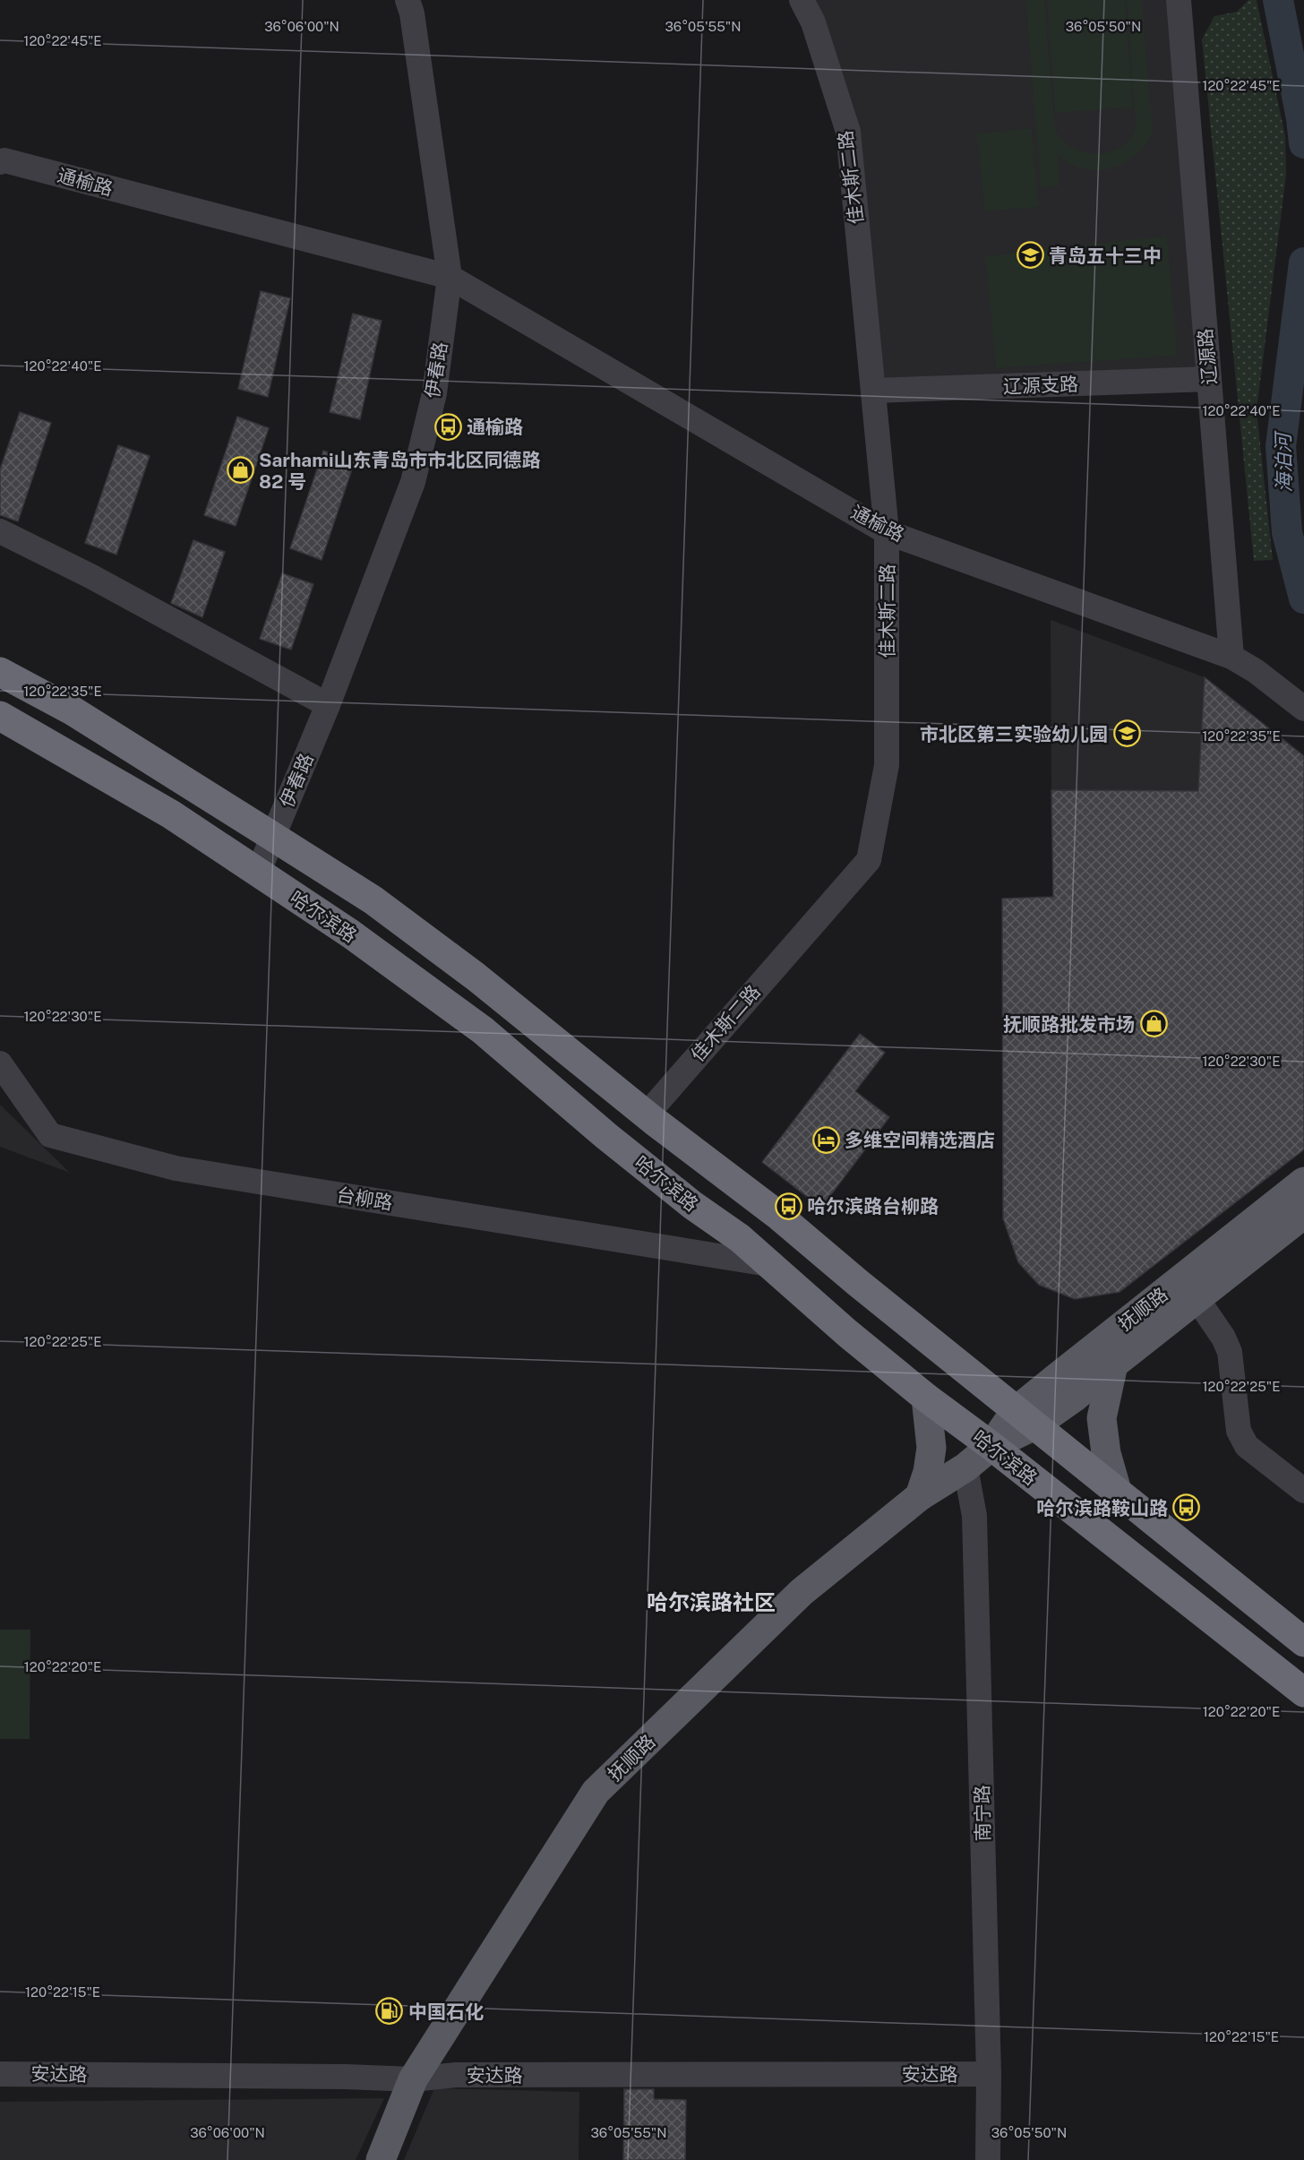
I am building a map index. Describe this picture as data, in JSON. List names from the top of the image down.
{
  "streets": {
    "highway": ["哈尔滨路"],
    "main road": ["抚顺路"],
    "street": [
      "佳木斯二路",
      "通榆路",
      "辽源路",
      "伊春路",
      "辽源支路",
      "台柳路",
      "南宁路",
      "安达路"
    ]
  },
  "crossings": [
    ["佳木斯二路", "通榆路"],
    ["佳木斯二路", "辽源支路"],
    ["佳木斯二路", "哈尔滨路"],
    ["通榆路", "辽源路"],
    ["通榆路", "伊春路"],
    ["辽源路", "辽源支路"],
    ["伊春路", "哈尔滨路"],
    ["哈尔滨路", "台柳路"],
    ["哈尔滨路", "抚顺路"],
    ["抚顺路", "南宁路"],
    ["抚顺路", "安达路"],
    ["南宁路", "安达路"]
  ],
  "districts": ["哈尔滨路社区"],
  "water": ["海泊河"],
  "places": {
    "school or university": ["青岛五十三中", "市北区第三实验幼儿园"],
    "bus stop": ["通榆路", "哈尔滨路台柳路", "哈尔滨路鞍山路"],
    "shop": ["Sarhami山东青岛市市北区同德路 82 号", "抚顺路批发市场"],
    "hotel": ["多维空间精选酒店"],
    "fuel station": ["中国石化"]
  },
  "coordinates": [
    "36°06'00\"N",
    "36°05'55\"N",
    "36°05'50\"N",
    "120°22'45\"E",
    "120°22'40\"E",
    "120°22'35\"E",
    "120°22'30\"E",
    "120°22'25\"E",
    "120°22'20\"E",
    "120°22'15\"E"
  ]
}
